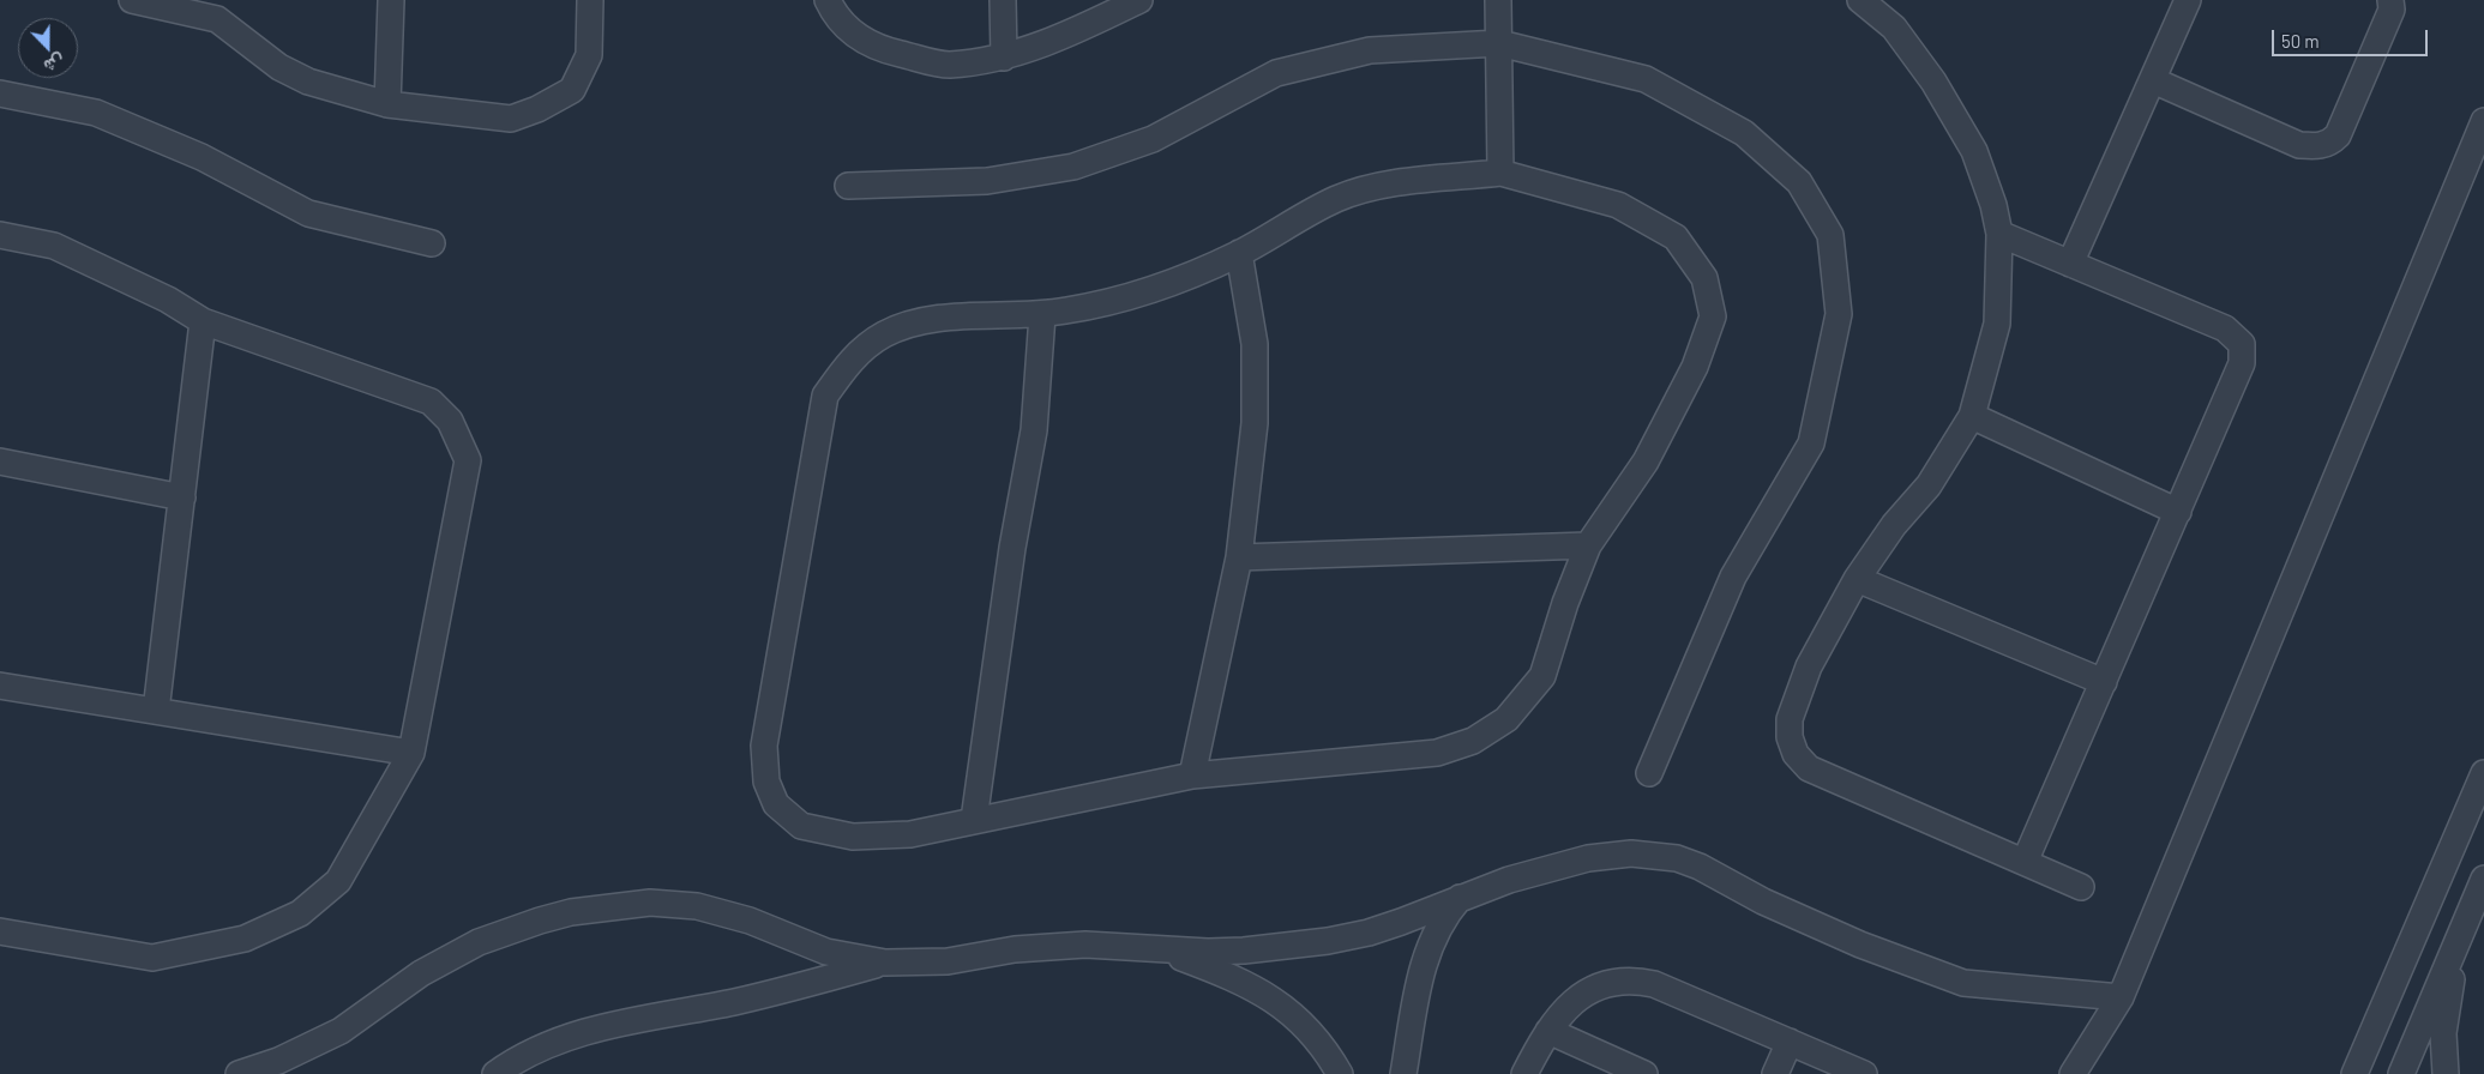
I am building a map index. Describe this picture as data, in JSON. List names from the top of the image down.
{
  "scale_bar": "50 m",
  "north": "bottom"
}
